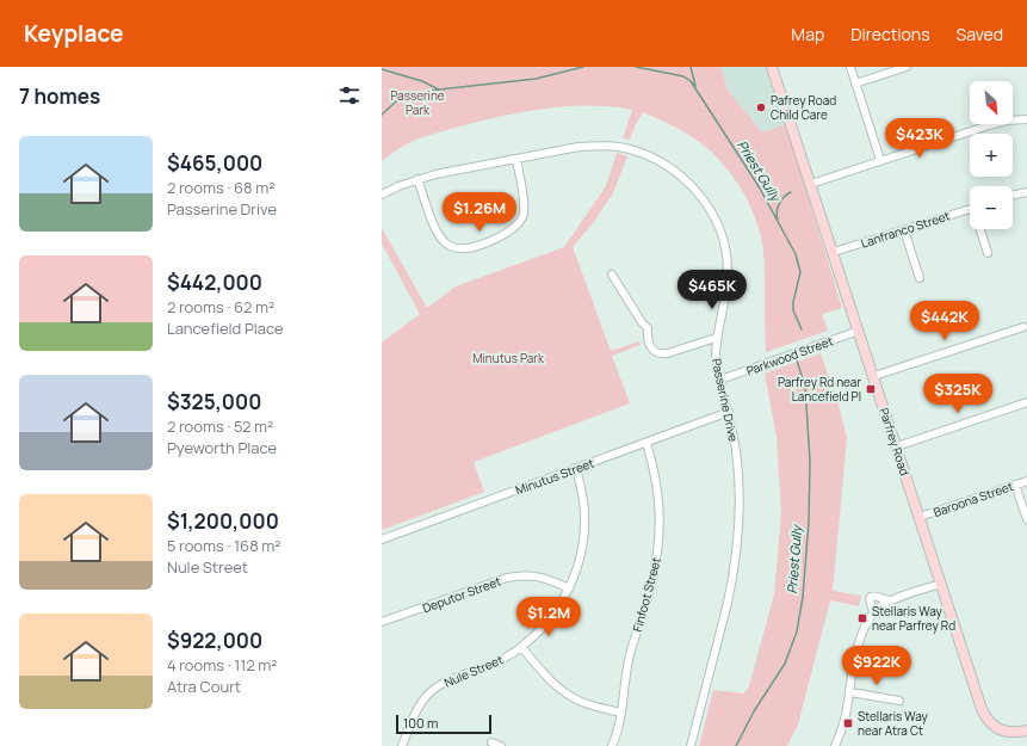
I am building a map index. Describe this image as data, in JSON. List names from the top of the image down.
{
  "streets": {
    "main road": ["Parfrey Road"],
    "street": [
      "Lanfranco Street",
      "Parkwood Street",
      "Passerine Drive",
      "Minutus Street",
      "Baroona Street",
      "Deputor Street",
      "Finfoot Street",
      "Nule Street"
    ]
  },
  "crossings": [
    ["Lanfranco Street", "Parfrey Road"],
    ["Parkwood Street", "Passerine Drive"],
    ["Parkwood Street", "Parfrey Road"],
    ["Passerine Drive", "Minutus Street"],
    ["Parfrey Road", "Baroona Street"],
    ["Minutus Street", "Finfoot Street"],
    ["Minutus Street", "Nule Street"],
    ["Deputor Street", "Nule Street"]
  ],
  "water": ["Priest Gully"],
  "parks": ["Passerine Park", "Minutus Park"],
  "places": {
    "other": ["Pafrey Road Child Care"],
    "transit": ["Parfrey Rd near Lancefield Pl", "Stellaris Way near Parfrey Rd", "Stellaris Way near Atra Ct"]
  },
  "scale_bar": "100 m",
  "north": "bottom right",
  "page": {
    "header": "Keyplace",
    "nav": ["Map", "Directions", "Saved"],
    "heading": "7 homes",
    "map_buttons": ["+", "−"],
    "price": [
      "$423K",
      "$1.26M",
      "$465K",
      "$442K",
      "$325K",
      "$1.2M",
      "$922K"
    ],
    "list": [
      {
        "name": "$465,000",
        "note": "2 rooms · 68 m² · Passerine Drive"
      },
      {
        "name": "$442,000",
        "note": "2 rooms · 62 m² · Lancefield Place"
      },
      {
        "name": "$325,000",
        "note": "2 rooms · 52 m² · Pyeworth Place"
      },
      {
        "name": "$1,200,000",
        "note": "5 rooms · 168 m² · Nule Street"
      },
      {
        "name": "$922,000",
        "note": "4 rooms · 112 m² · Atra Court"
      }
    ],
    "scale": "100 m"
  }
}
